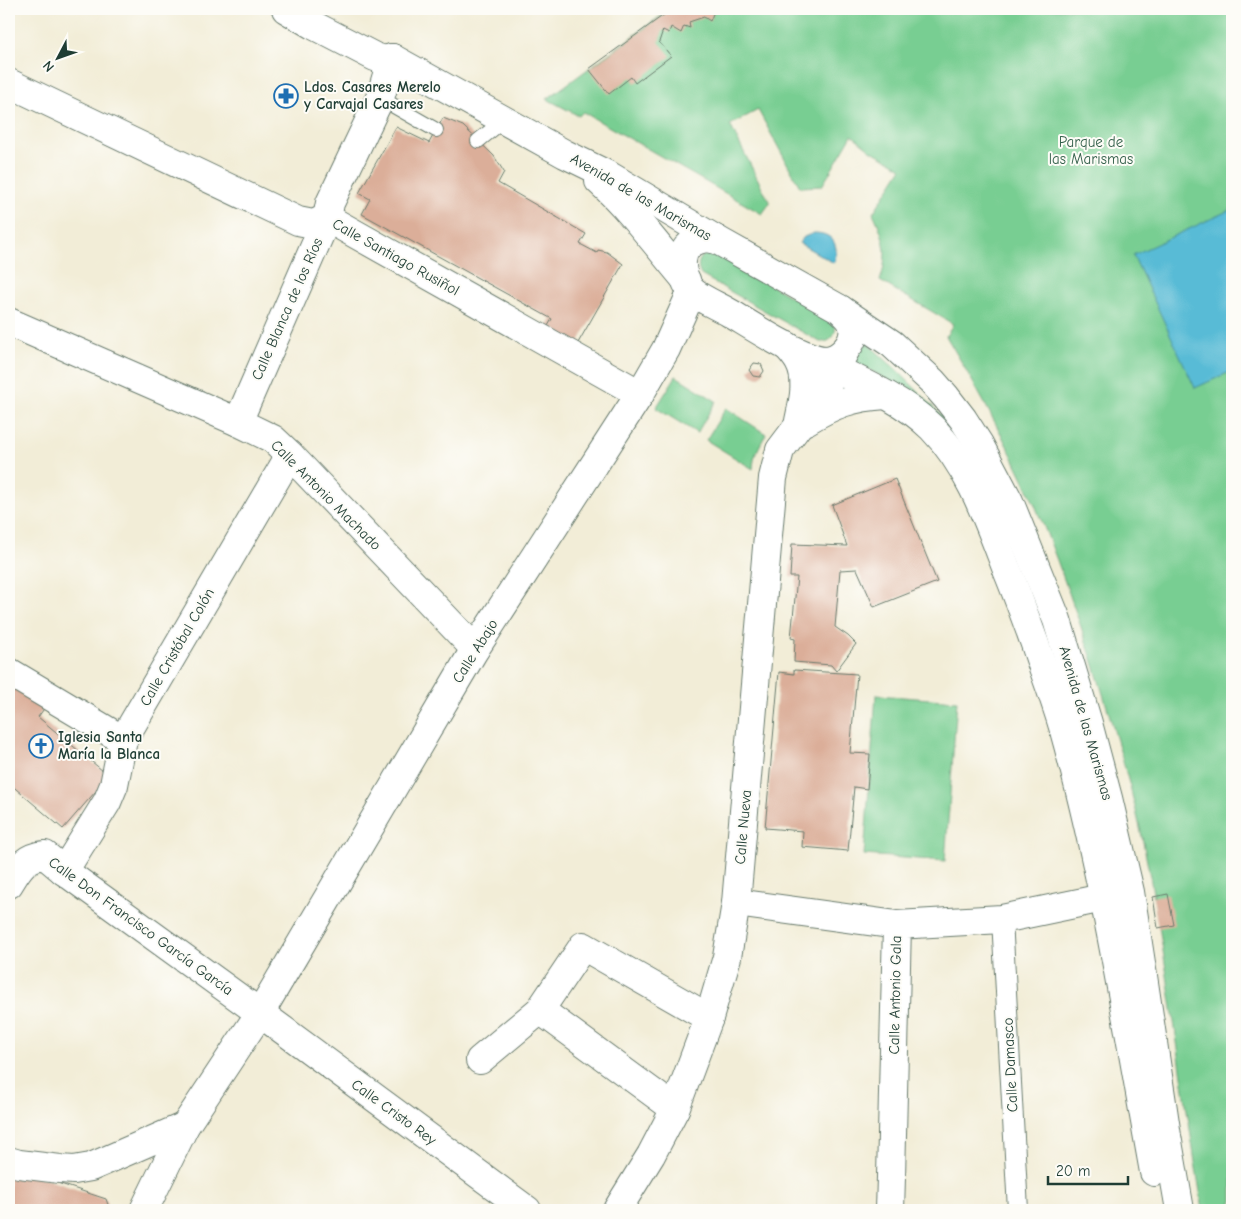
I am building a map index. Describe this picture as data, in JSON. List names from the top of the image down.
{
  "streets": {
    "street": [
      "Avenida de las Marismas",
      "Calle Santiago Rusiñol",
      "Calle Blanca de los Ríos",
      "Calle Antonio Machado",
      "Calle Cristóbal Colón",
      "Calle Abajo",
      "Calle Nueva",
      "Calle Don Francisco García García",
      "Calle Antonio Gala",
      "Calle Damasco",
      "Calle Cristo Rey"
    ]
  },
  "crossings": [
    ["Avenida de las Marismas", "Calle Blanca de los Ríos"],
    ["Avenida de las Marismas", "Calle Abajo"],
    ["Avenida de las Marismas", "Calle Nueva"],
    ["Avenida de las Marismas", "Calle Antonio Gala"],
    ["Calle Santiago Rusiñol", "Calle Blanca de los Ríos"],
    ["Calle Santiago Rusiñol", "Calle Abajo"],
    ["Calle Blanca de los Ríos", "Calle Antonio Machado"],
    ["Calle Antonio Machado", "Calle Cristóbal Colón"],
    ["Calle Antonio Machado", "Calle Abajo"],
    ["Calle Cristóbal Colón", "Calle Don Francisco García García"],
    ["Calle Abajo", "Calle Don Francisco García García"],
    ["Calle Abajo", "Calle Cristo Rey"],
    ["Calle Don Francisco García García", "Calle Cristo Rey"],
    ["Calle Antonio Gala", "Calle Damasco"]
  ],
  "parks": ["Parque de las Marismas"],
  "places": {
    "pharmacy": ["Ldos. Casares Merelo y Carvajal Casares"],
    "church": ["Iglesia Santa María la Blanca"]
  },
  "scale_bar": "20 m",
  "north": "bottom left"
}
